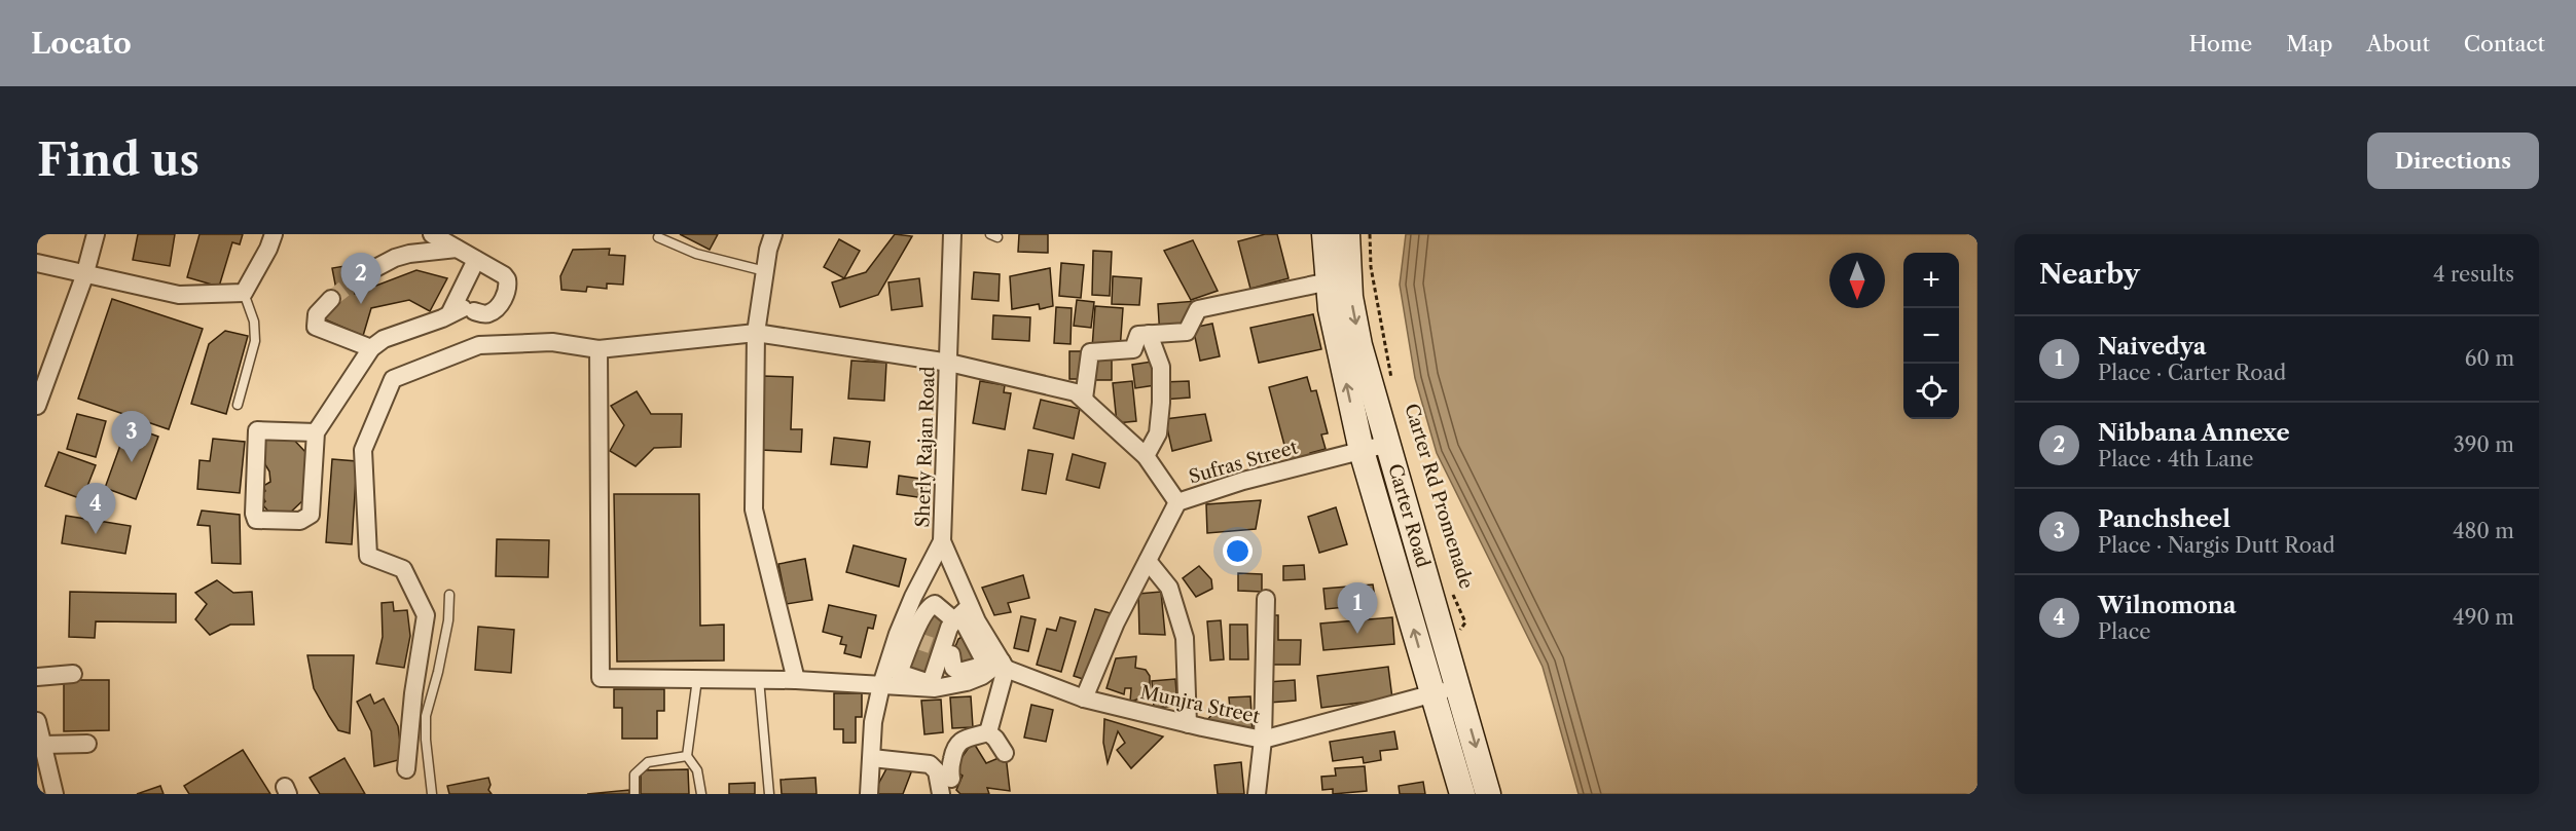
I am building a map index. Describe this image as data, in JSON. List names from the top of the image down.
{
  "streets": {
    "main road": ["Carter Road"],
    "street": ["Sherly Rajan Road", "Sufras Street", "Munjra Street"],
    "path": ["Carter Rd Promenade"]
  },
  "crossings": [
    ["Sufras Street", "Carter Road"],
    ["Sufras Street", "Munjra Street"],
    ["Carter Road", "Munjra Street"]
  ],
  "north": "bottom",
  "page": {
    "header": "Locato",
    "nav": [
      "Home",
      "Map",
      "About",
      "Contact"
    ],
    "buttons": "Directions",
    "title": "Find us",
    "heading": ["Nearby", "4 results"],
    "map_buttons": ["+", "−"],
    "pins": [
      "2",
      "3",
      "4",
      "1"
    ],
    "list": [
      {
        "mark": "1",
        "name": "Naivedya",
        "note": "Place · Carter Road",
        "value": "60 m"
      },
      {
        "mark": "2",
        "name": "Nibbana Annexe",
        "note": "Place · 4th Lane",
        "value": "390 m"
      },
      {
        "mark": "3",
        "name": "Panchsheel",
        "note": "Place · Nargis Dutt Road",
        "value": "480 m"
      },
      {
        "mark": "4",
        "name": "Wilnomona",
        "note": "Place",
        "value": "490 m"
      }
    ]
  }
}
